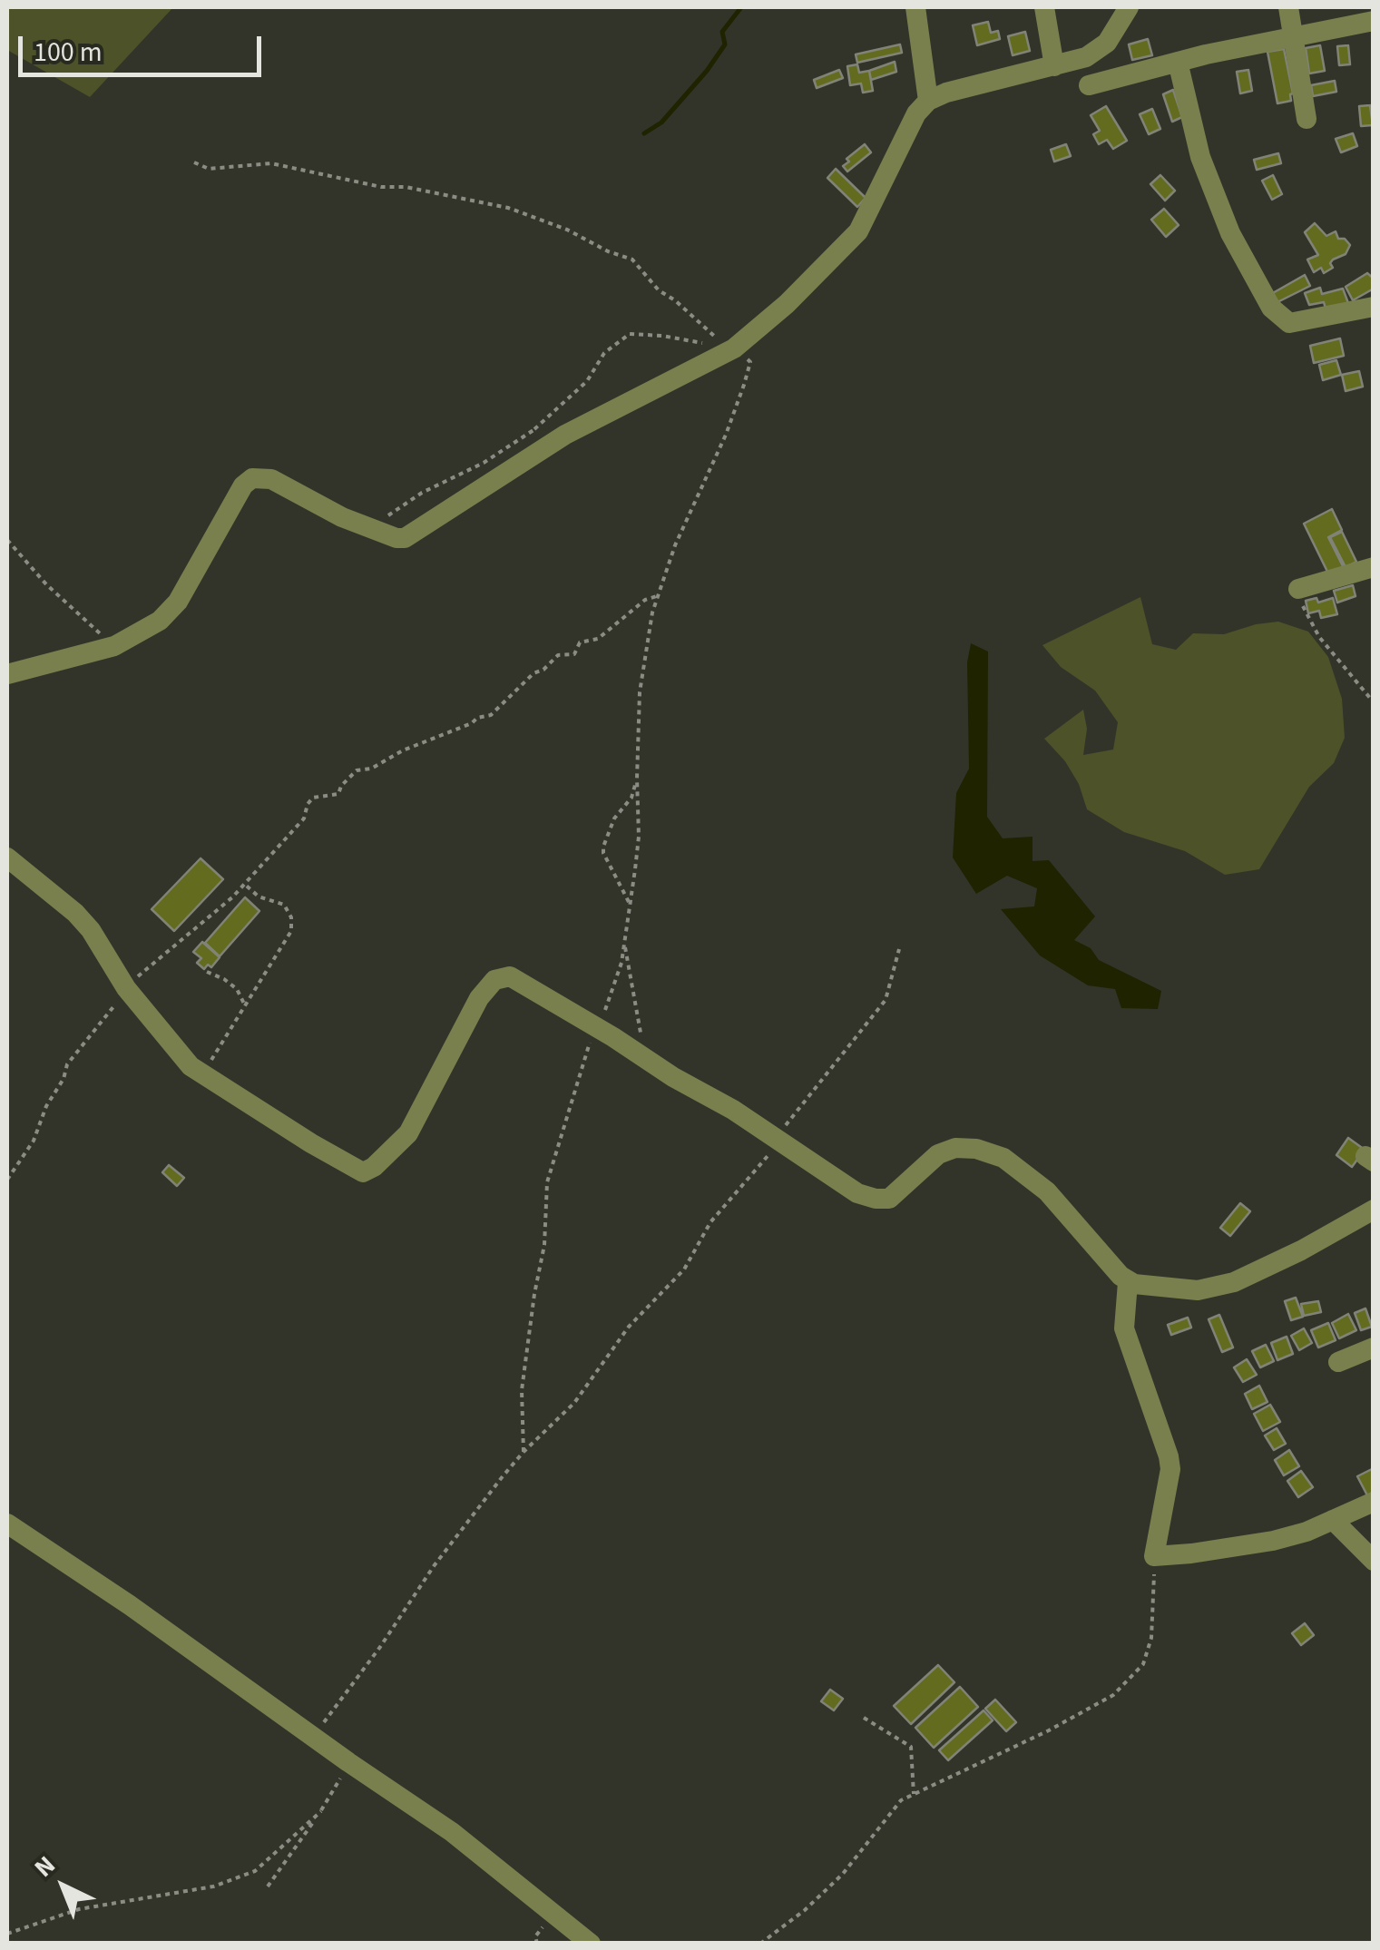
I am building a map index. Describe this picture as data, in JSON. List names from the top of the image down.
{
  "scale_bar": "100 m",
  "north": "top left"
}
